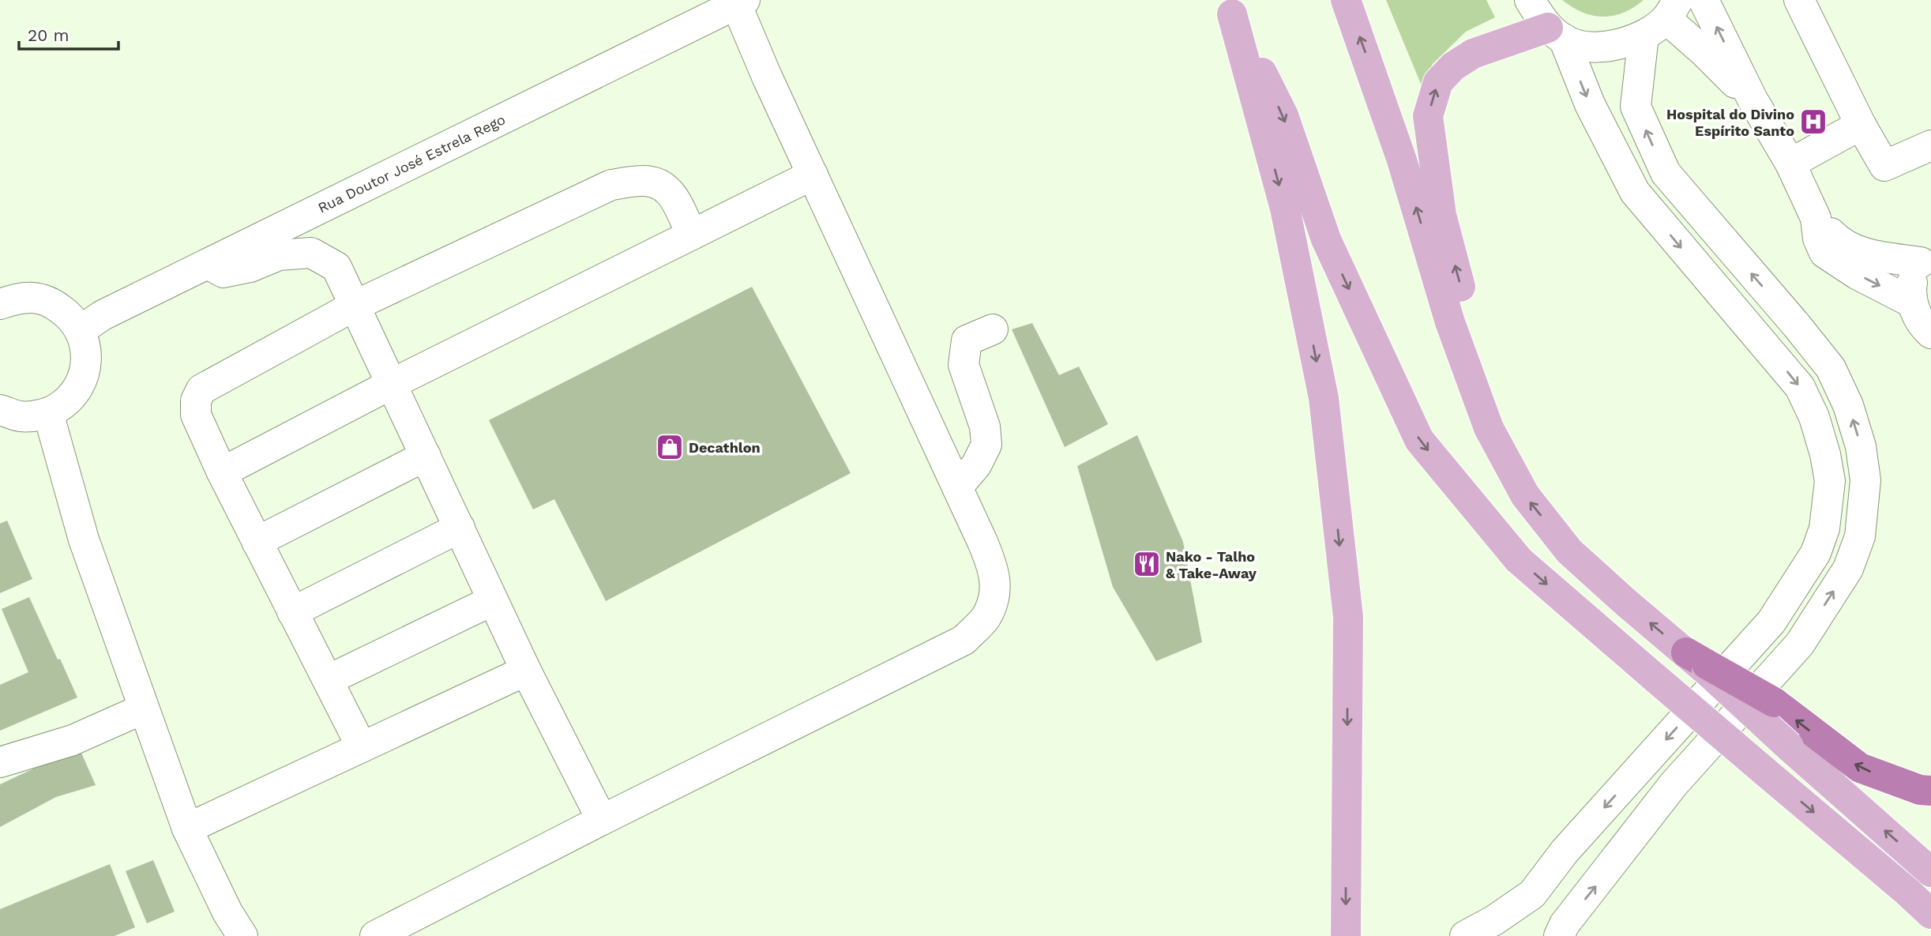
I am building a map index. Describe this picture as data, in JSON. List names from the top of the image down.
{
  "streets": {
    "street": ["Rua Doutor José Estrela Rego"]
  },
  "places": {
    "hospital": ["Hospital do Divino Espírito Santo"],
    "shop": ["Decathlon"],
    "restaurant": ["Nako - Talho & Take-Away"]
  },
  "scale_bar": "20 m"
}
